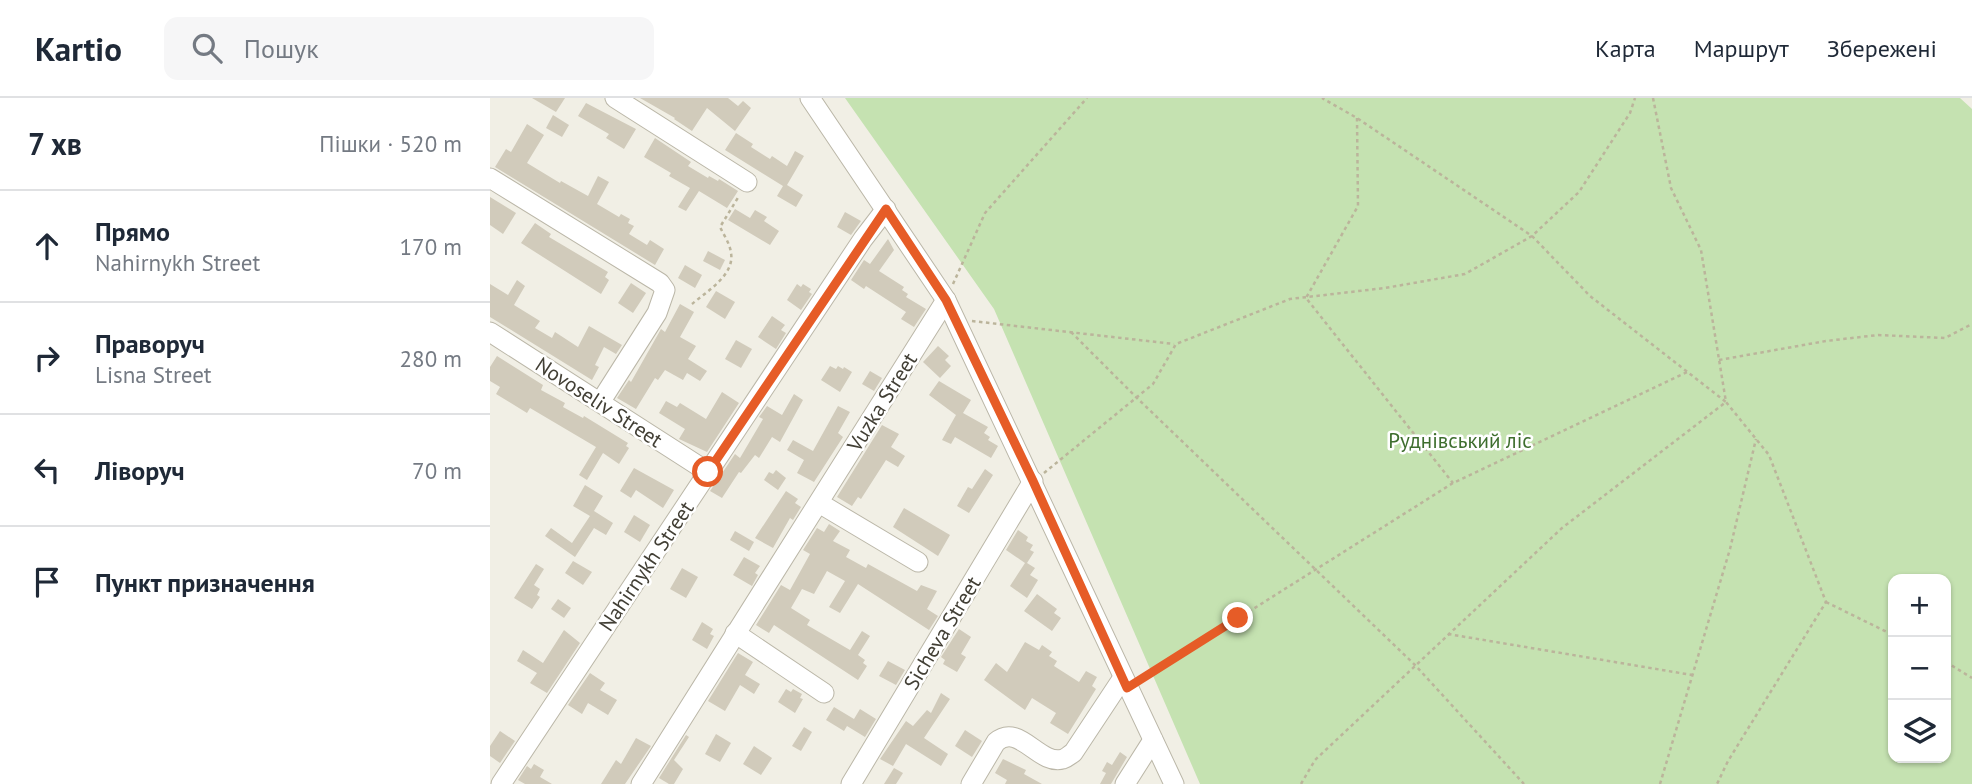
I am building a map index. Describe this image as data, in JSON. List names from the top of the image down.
{
  "streets": {
    "street": [
      "Novoseliv Street",
      "Vuzka Street",
      "Nahirnykh Street",
      "Sicheva Street"
    ]
  },
  "crossings": [
    ["Novoseliv Street", "Nahirnykh Street"]
  ],
  "parks": ["Руднівський ліс"],
  "page": {
    "header": "Kartio",
    "search": "Пошук",
    "nav": ["Карта", "Маршрут", "Збережені"],
    "heading": ["7 хв", "Пішки · 520 m"],
    "list": [
      ["Прямо", "Nahirnykh Street", "170 m"],
      ["Праворуч", "Lisna Street", "280 m"],
      ["Ліворуч", "70 m"],
      "Пункт призначення"
    ],
    "map_buttons": ["+", "−"]
  }
}
